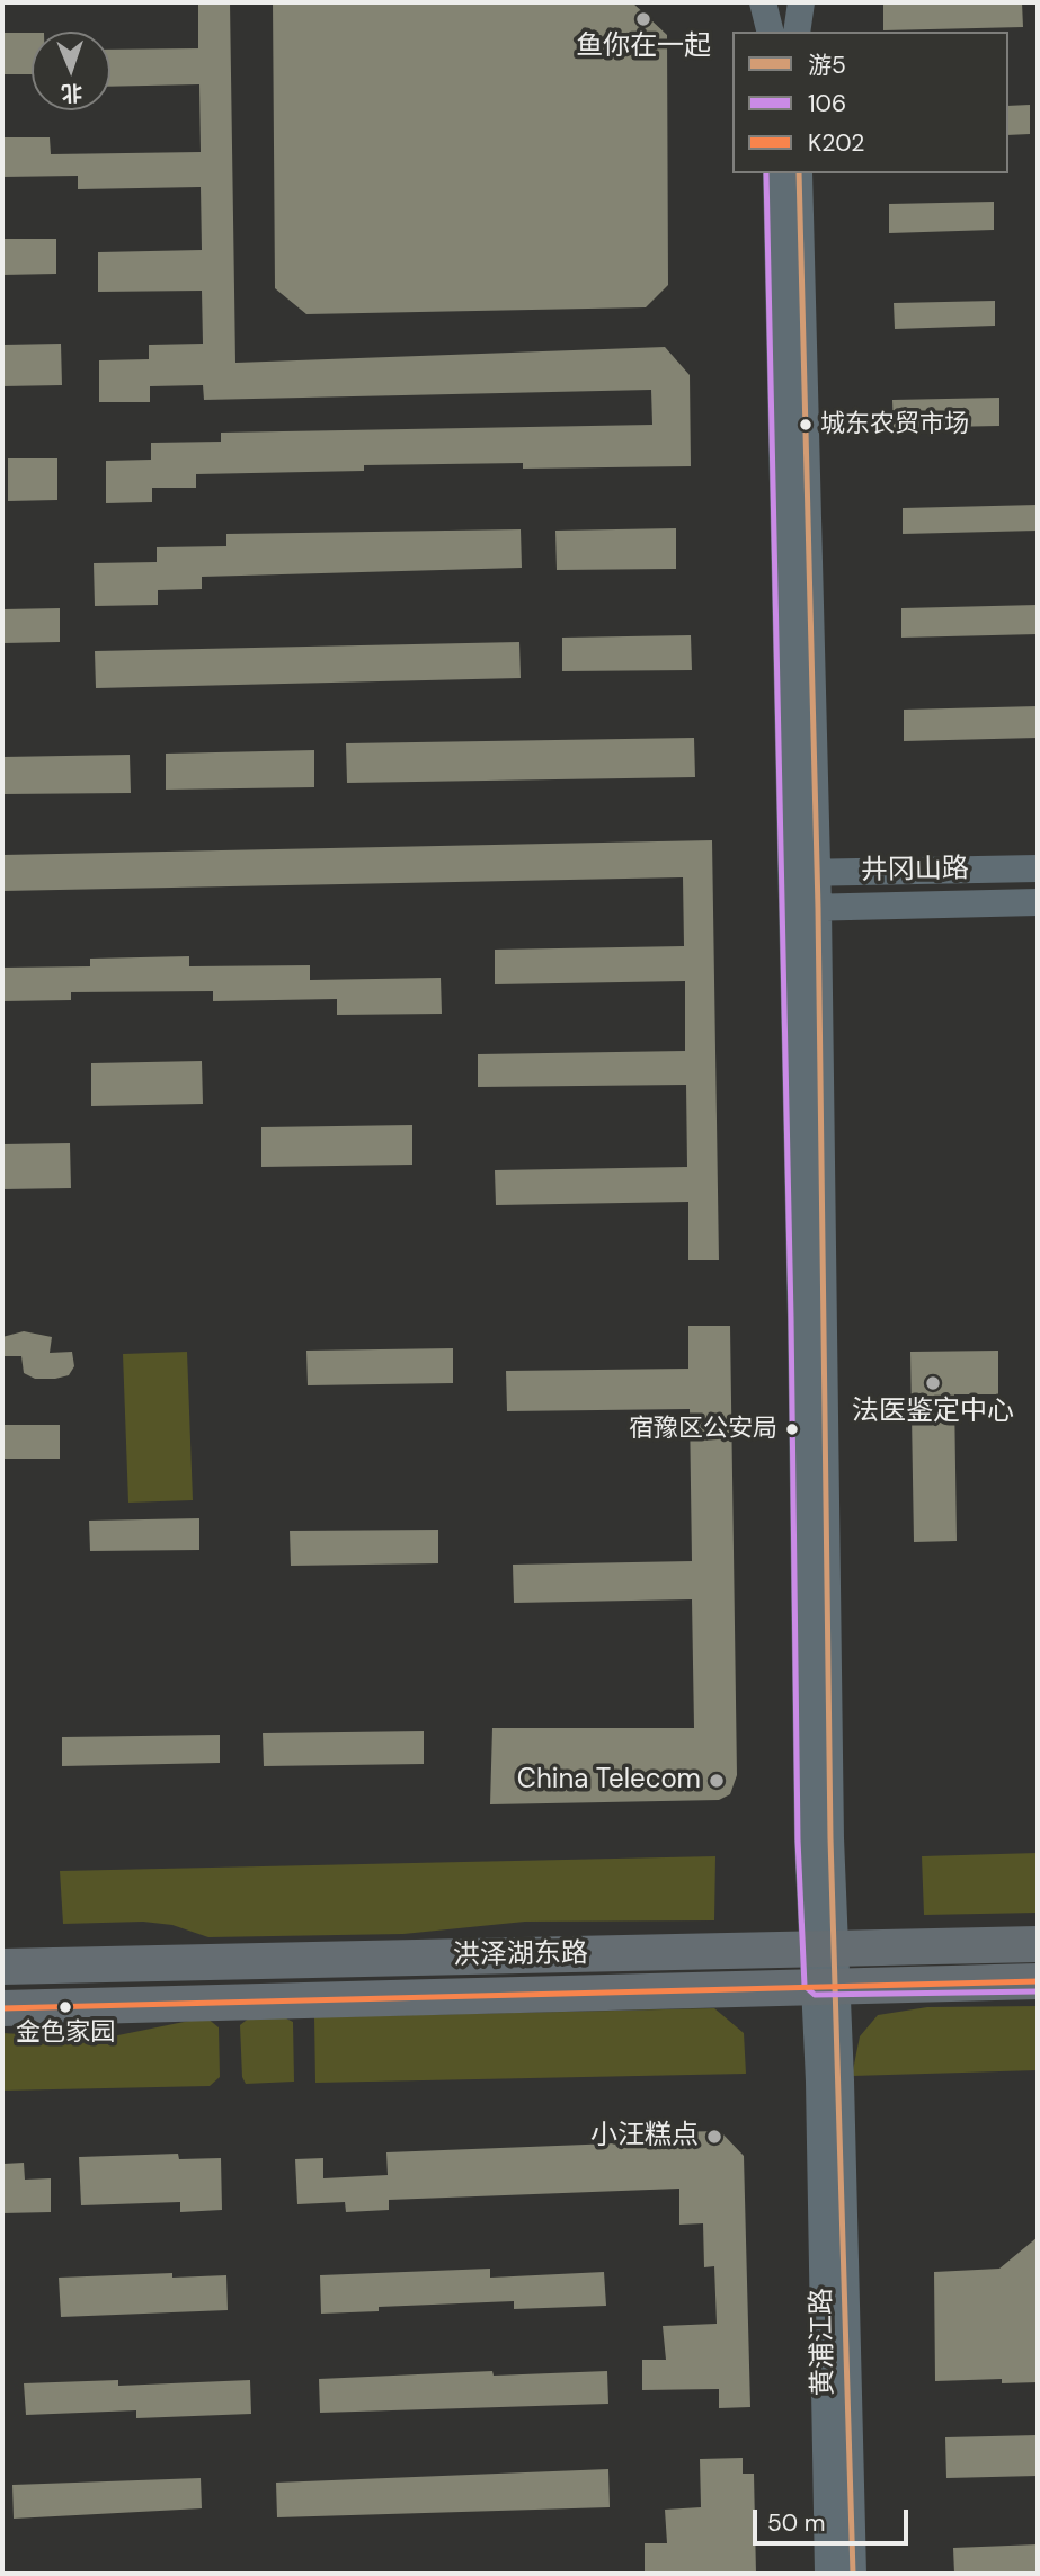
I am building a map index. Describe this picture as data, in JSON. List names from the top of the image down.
{
  "streets": {
    "main road": ["洪泽湖东路"],
    "street": ["井冈山路", "黄浦江路"]
  },
  "crossings": [
    ["井冈山路", "黄浦江路"],
    ["洪泽湖东路", "黄浦江路"]
  ],
  "places": [
    "鱼你在一起",
    "城东农贸市场",
    "法医鉴定中心",
    "宿豫区公安局",
    "China Telecom",
    "金色家园",
    "小汪糕点"
  ],
  "lines": ["transit line 游5", "transit line 106", "transit line K202"],
  "legend": ["游5", "106", "K202"],
  "scale_bar": "50 m",
  "north": "bottom"
}
